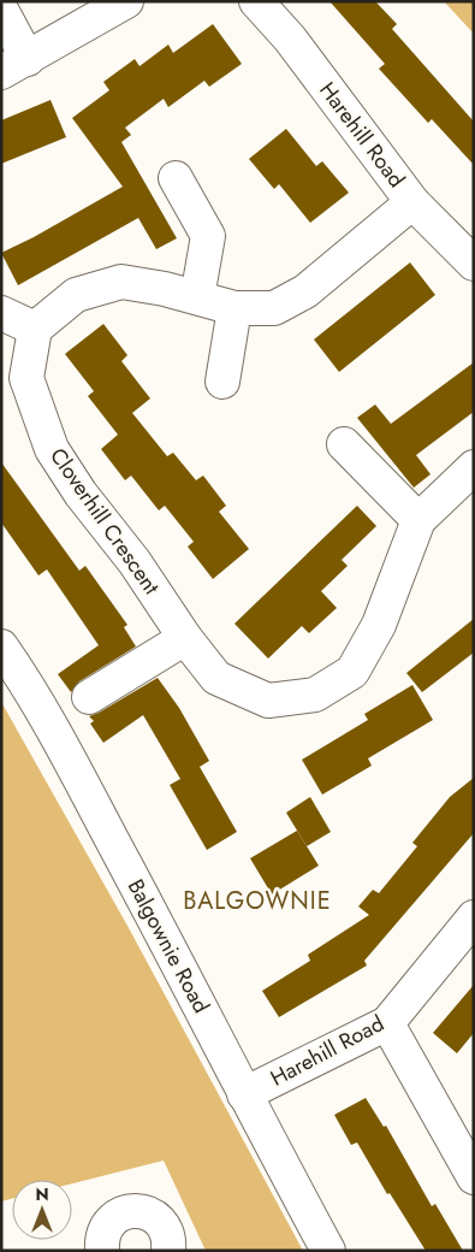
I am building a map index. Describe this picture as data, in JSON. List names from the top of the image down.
{
  "streets": {
    "street": ["Harehill Road", "Cloverhill Crescent", "Balgownie Road"]
  },
  "crossings": [
    ["Harehill Road", "Balgownie Road"]
  ],
  "districts": ["BALGOWNIE"],
  "north": "top"
}
